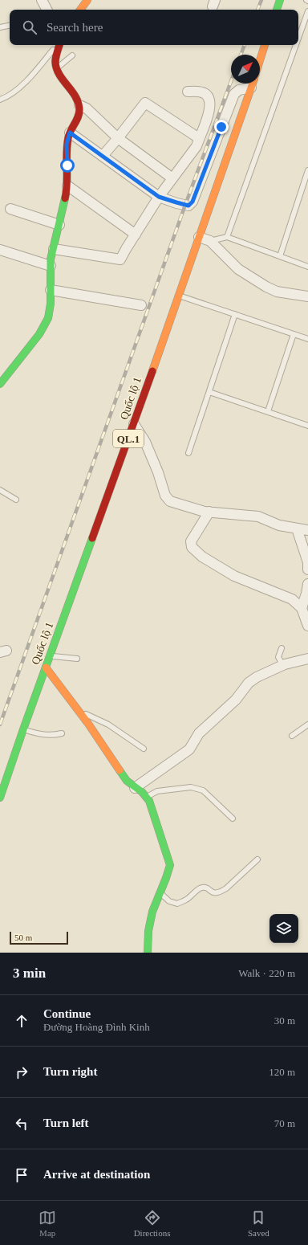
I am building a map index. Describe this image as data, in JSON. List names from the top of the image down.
{
  "streets": {
    "main road": ["Quốc lộ 1", "QL.1"]
  },
  "scale_bar": "50 m",
  "north": "top right",
  "page": {
    "search": "Search here",
    "scale": "50 m",
    "heading": ["3 min", "Walk · 220 m"],
    "list": [
      ["Continue", "Đường Hoàng Đình Kinh", "30 m"],
      ["Turn right", "120 m"],
      ["Turn left", "70 m"],
      "Arrive at destination"
    ],
    "nav": ["Map", "Directions", "Saved"]
  }
}
